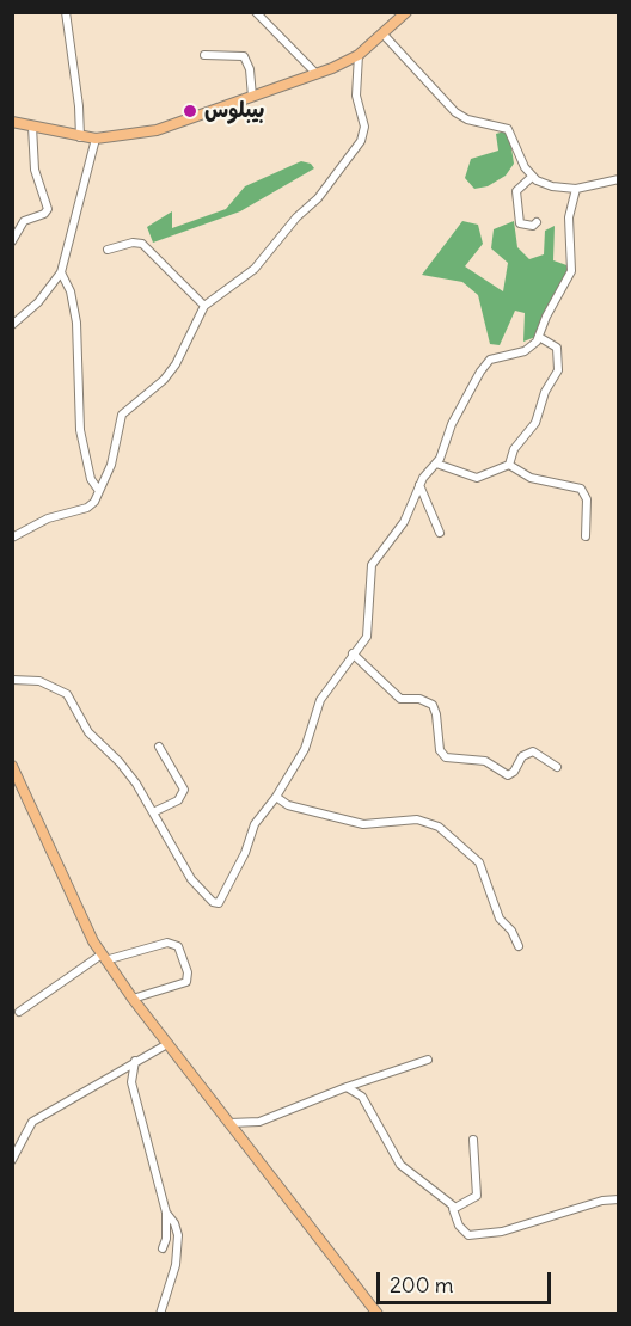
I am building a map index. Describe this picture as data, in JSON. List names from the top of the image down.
{
  "places": ["بيبلوس"],
  "scale_bar": "200 m"
}
